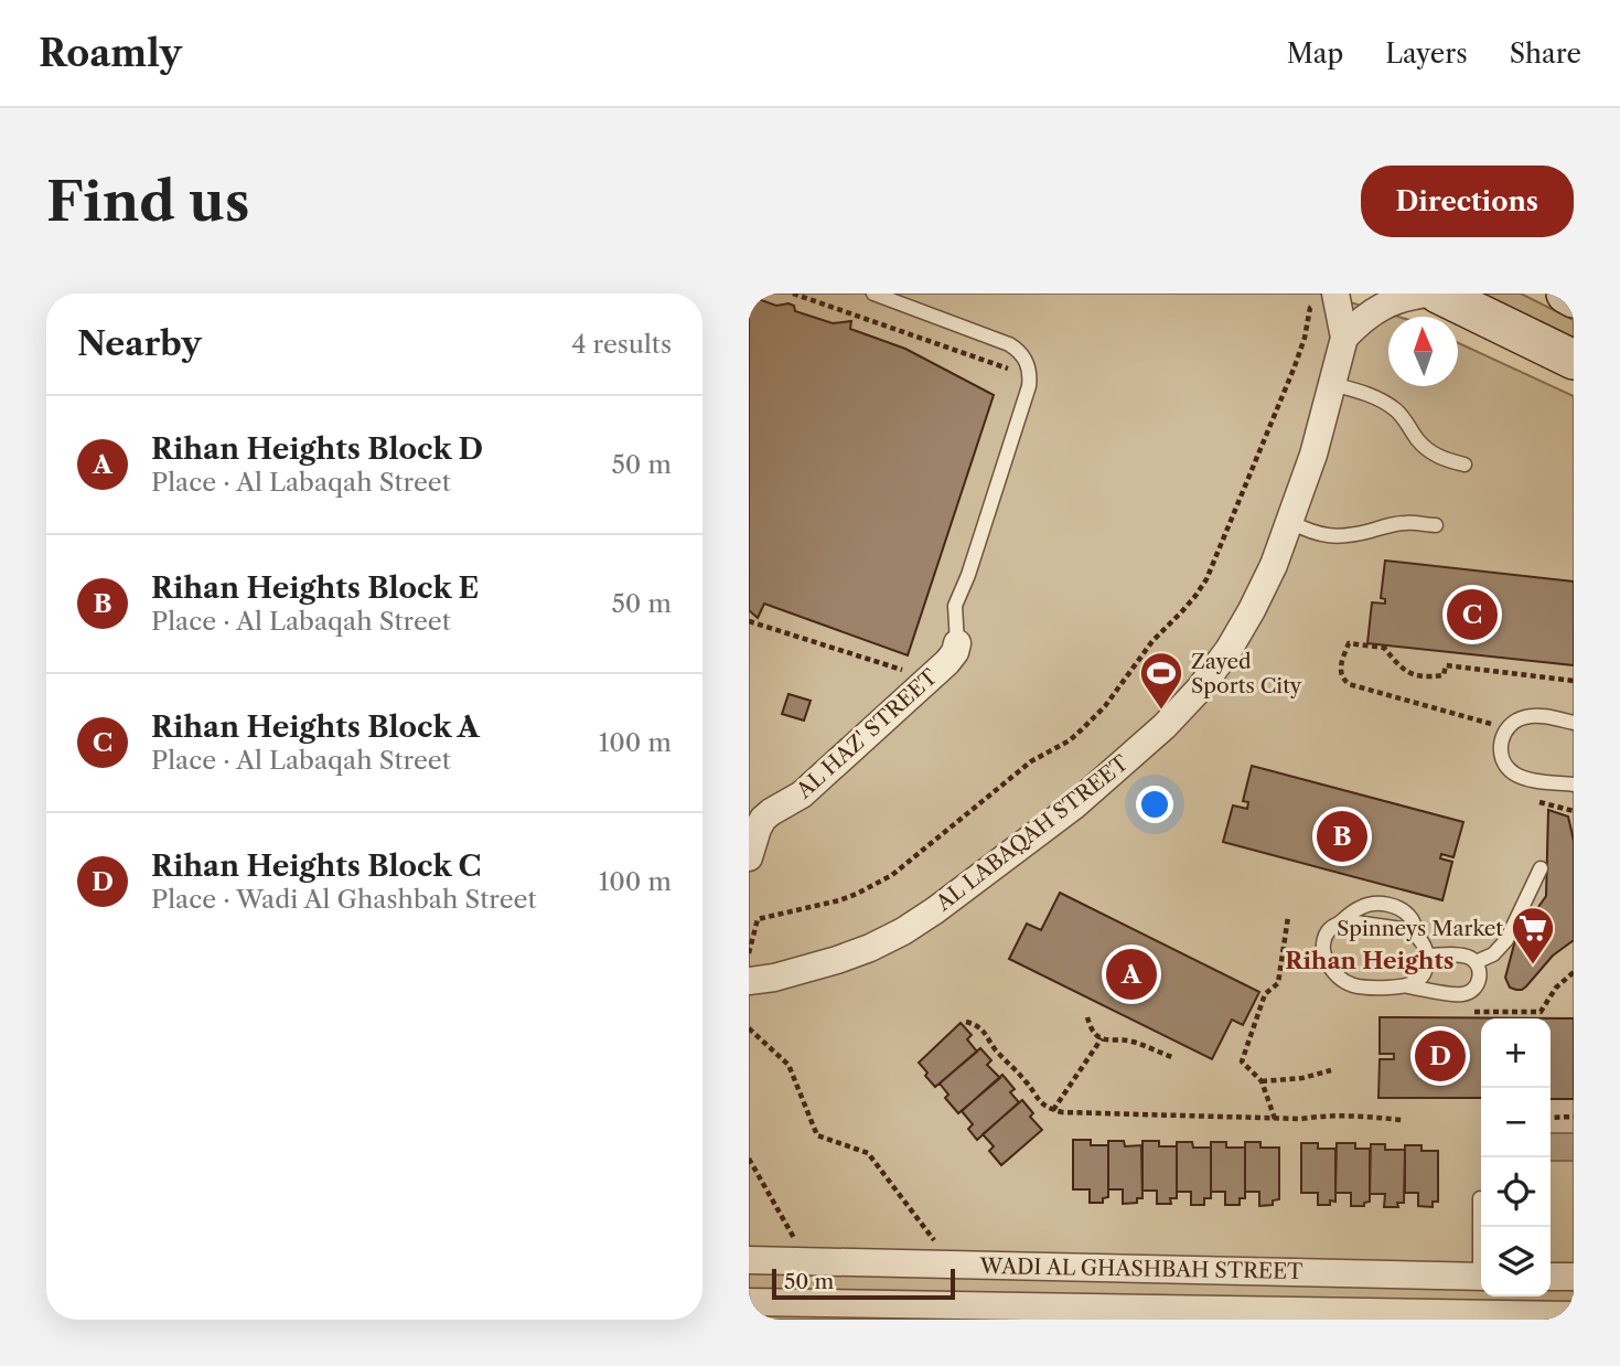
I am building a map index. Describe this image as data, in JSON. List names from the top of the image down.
{
  "streets": {
    "street": ["AL HAZ' STREET", "AL LABAQAH STREET", "WADI AL GHASHBAH STREET"]
  },
  "districts": ["Rihan Heights"],
  "places": {
    "sports": ["Zayed Sports City"],
    "supermarket": ["Spinneys Market"]
  },
  "scale_bar": "50 m",
  "north": "top",
  "page": {
    "header": "Roamly",
    "nav": ["Map", "Layers", "Share"],
    "buttons": "Directions",
    "title": "Find us",
    "heading": ["Nearby", "4 results"],
    "list": [
      {
        "mark": "A",
        "name": "Rihan Heights Block D",
        "note": "Place · Al Labaqah Street",
        "value": "50 m"
      },
      {
        "mark": "B",
        "name": "Rihan Heights Block E",
        "note": "Place · Al Labaqah Street",
        "value": "50 m"
      },
      {
        "mark": "C",
        "name": "Rihan Heights Block A",
        "note": "Place · Al Labaqah Street",
        "value": "100 m"
      },
      {
        "mark": "D",
        "name": "Rihan Heights Block C",
        "note": "Place · Wadi Al Ghashbah Street",
        "value": "100 m"
      }
    ],
    "pins": [
      "C",
      "B",
      "A",
      "D"
    ],
    "map_buttons": ["+", "−"],
    "scale": "50 m"
  }
}
